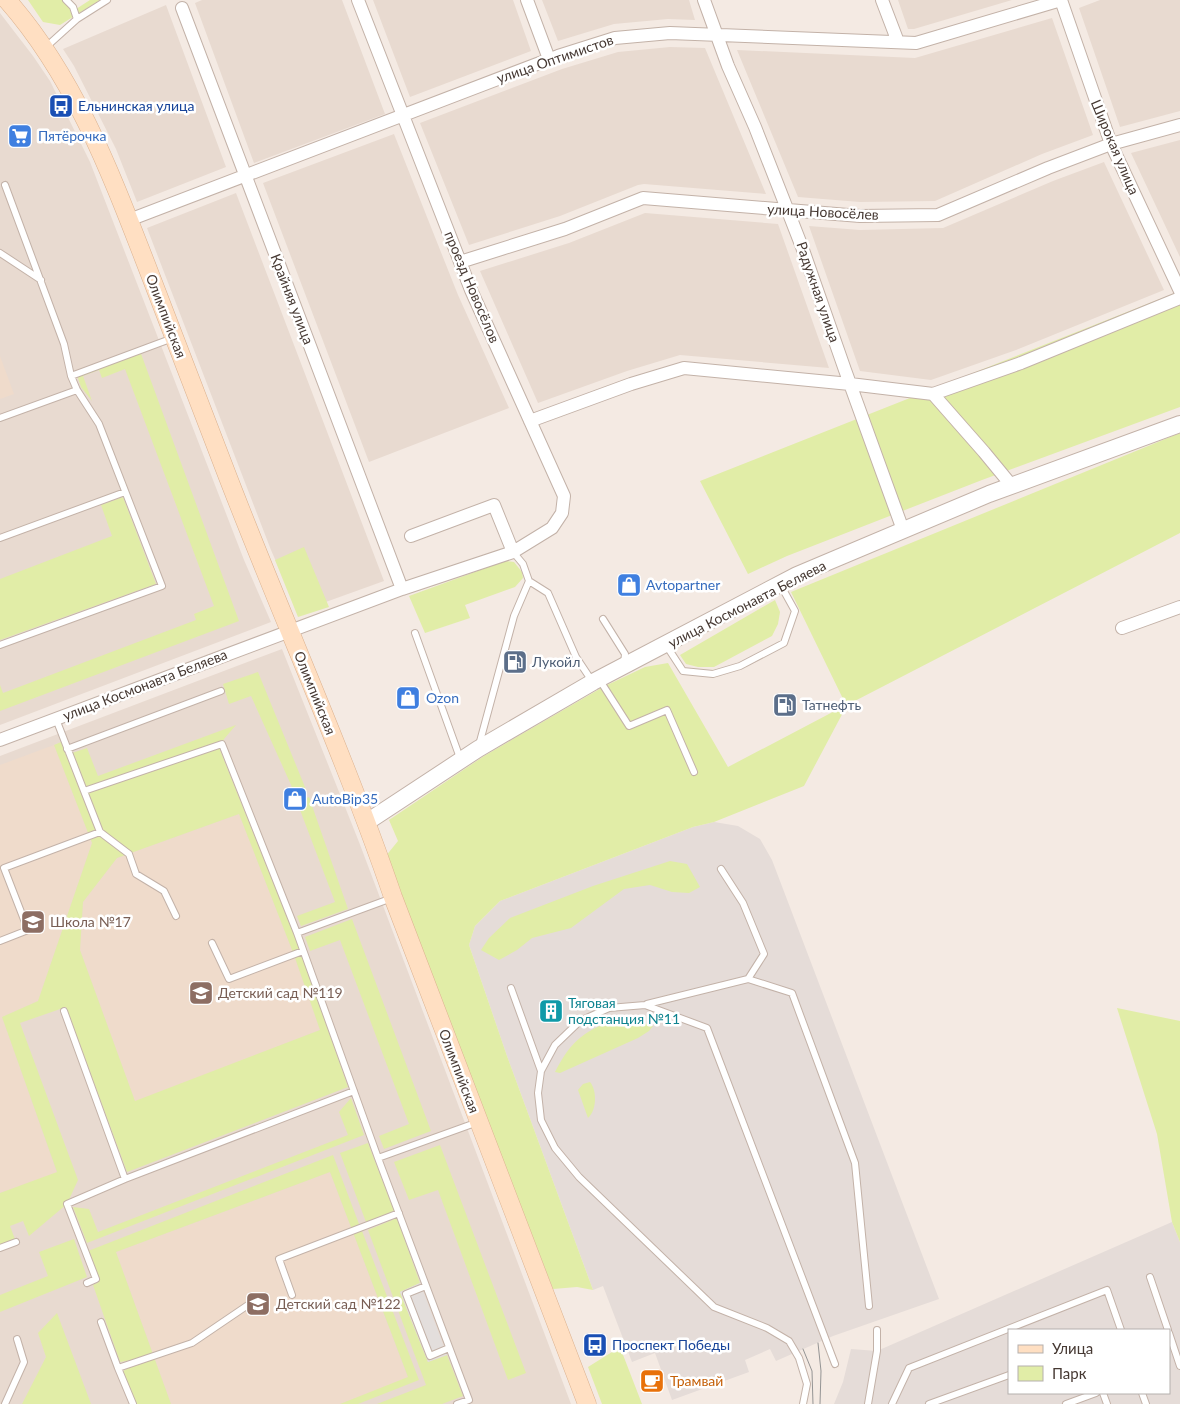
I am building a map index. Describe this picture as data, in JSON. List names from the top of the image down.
{
  "streets": {
    "main road": ["Олимпийская"],
    "street": [
      "улица Оптимистов",
      "Широкая улица",
      "улица Новосёлев",
      "проезд Новосёлов",
      "Радужная улица",
      "Крайняя улица",
      "улица Космонавта Беляева"
    ]
  },
  "crossings": [
    ["улица Оптимистов", "Широкая улица"],
    ["улица Оптимистов", "проезд Новосёлов"],
    ["улица Оптимистов", "Радужная улица"],
    ["улица Оптимистов", "Крайняя улица"],
    ["улица Оптимистов", "Олимпийская"],
    ["Широкая улица", "улица Новосёлев"],
    ["улица Новосёлев", "проезд Новосёлов"],
    ["улица Новосёлев", "Радужная улица"],
    ["проезд Новосёлов", "Крайняя улица"],
    ["проезд Новосёлов", "улица Космонавта Беляева"],
    ["Радужная улица", "улица Космонавта Беляева"],
    ["Крайняя улица", "улица Космонавта Беляева"],
    ["Олимпийская", "улица Космонавта Беляева"]
  ],
  "places": {
    "bus stop": ["Ельнинская улица", "Проспект Победы"],
    "supermarket": ["Пятёрочка"],
    "shop": ["Avtopartner", "Ozon", "AutoBip35"],
    "fuel station": ["Лукойл", "Татнефть"],
    "school or university": ["Школа №17", "Детский сад №119", "Детский сад №122"],
    "building": ["Тяговая подстанция №11"],
    "cafe": ["Трамвай"]
  },
  "legend": ["Улица", "Парк"]
}
